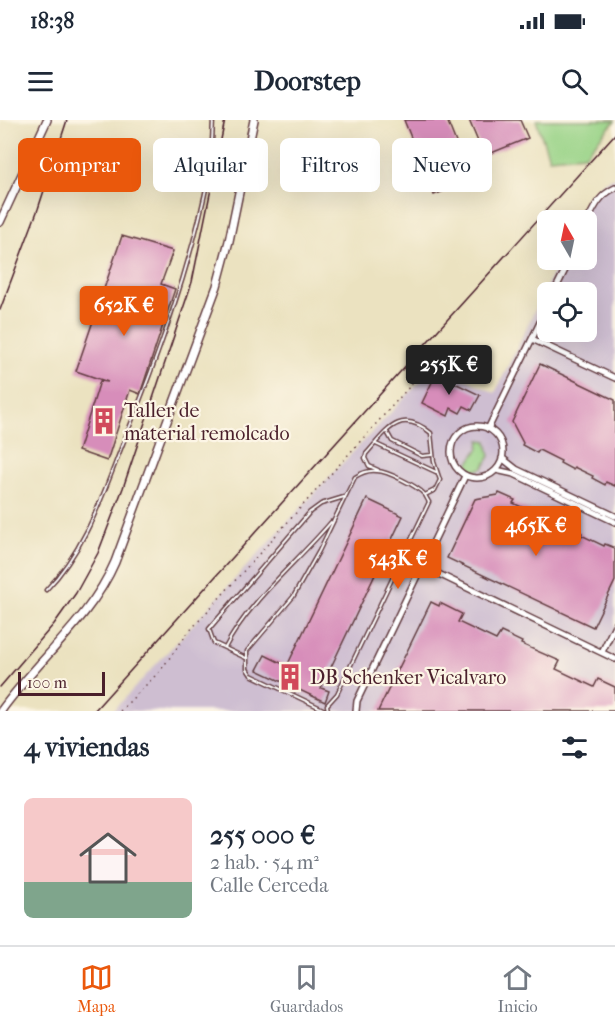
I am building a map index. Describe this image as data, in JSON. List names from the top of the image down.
{
  "places": {
    "building": ["Taller de material remolcado", "DB Schenker Vicalvaro"]
  },
  "scale_bar": "100 m",
  "north": "top",
  "page": {
    "status": "18:38",
    "header": "Doorstep",
    "chip": [
      "Comprar",
      "Alquilar",
      "Filtros",
      "Nuevo"
    ],
    "price": [
      "652K €",
      "255K €",
      "465K €",
      "543K €"
    ],
    "scale": "100 m",
    "heading": "4 viviendas",
    "list": [
      {
        "name": "255 000 €",
        "note": "2 hab. · 54 m² · Calle Cerceda"
      }
    ],
    "tabs": ["Mapa", "Guardados", "Inicio"]
  }
}
